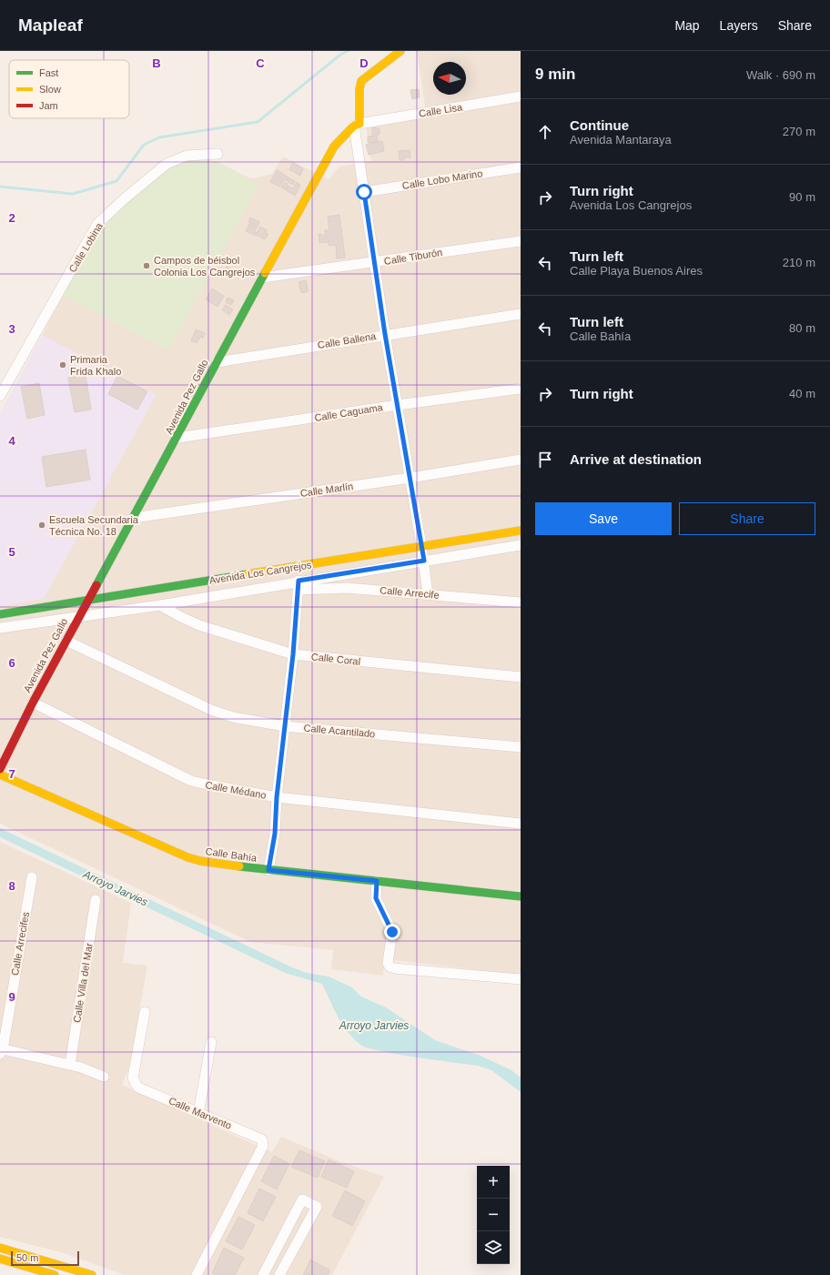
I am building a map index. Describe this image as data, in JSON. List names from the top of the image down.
{
  "streets": {
    "street": [
      "Calle Lisa",
      "Calle Lobo Marino",
      "Calle Lobina",
      "Calle Tiburón",
      "Calle Ballena",
      "Avenida Pez Gallo",
      "Calle Caguama",
      "Calle Marlín",
      "Avenida Los Cangrejos",
      "Calle Arrecife",
      "Calle Coral",
      "Calle Acantilado",
      "Calle Médano",
      "Calle Bahía",
      "Calle Arrecifes",
      "Calle Villa del Mar",
      "Calle Marvento"
    ]
  },
  "crossings": [
    ["Calle Lisa", "Avenida Pez Gallo"],
    ["Calle Tiburón", "Avenida Pez Gallo"],
    ["Calle Ballena", "Avenida Pez Gallo"],
    ["Avenida Pez Gallo", "Calle Caguama"],
    ["Avenida Pez Gallo", "Calle Marlín"],
    ["Avenida Pez Gallo", "Avenida Los Cangrejos"],
    ["Avenida Pez Gallo", "Calle Acantilado"],
    ["Avenida Pez Gallo", "Calle Médano"],
    ["Avenida Los Cangrejos", "Calle Arrecife"],
    ["Avenida Los Cangrejos", "Calle Coral"]
  ],
  "water": ["Arroyo Jarvies"],
  "places": ["Campos de béisbol Colonia Los Cangrejos", "Primaria Frida Khalo", "Escuela Secundaria Técnica No. 18"],
  "legend": ["Fast", "Slow", "Jam"],
  "scale_bar": "50 m",
  "north": "left",
  "page": {
    "header": "Mapleaf",
    "nav": ["Map", "Layers", "Share"],
    "heading": ["9 min", "Walk · 690 m"],
    "list": [
      ["Continue", "Avenida Mantaraya", "270 m"],
      ["Turn right", "Avenida Los Cangrejos", "90 m"],
      ["Turn left", "Calle Playa Buenos Aires", "210 m"],
      ["Turn left", "Calle Bahía", "80 m"],
      ["Turn right", "40 m"],
      "Arrive at destination"
    ],
    "buttons": ["Save", "Share"],
    "map_buttons": ["+", "−"],
    "scale": "50 m"
  },
  "grid": {
    "columns": ["B", "C", "D"],
    "rows": [
      "2",
      "3",
      "4",
      "5",
      "6",
      "7",
      "8",
      "9"
    ]
  }
}
